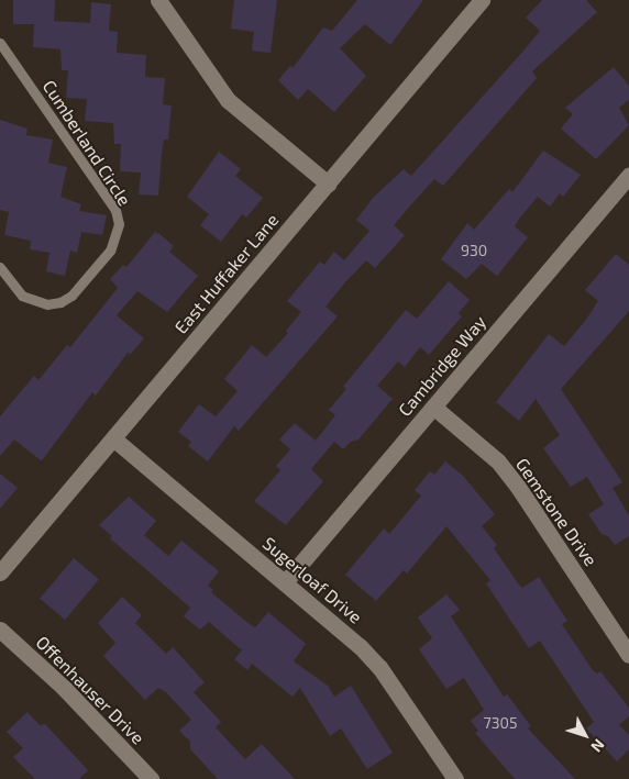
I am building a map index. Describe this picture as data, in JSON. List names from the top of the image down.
{
  "streets": {
    "street": [
      "East Huffaker Lane",
      "Cambridge Way",
      "Gemstone Drive",
      "Sugerloaf Drive",
      "Offenhauser Drive"
    ],
    "lane": ["Cumberland Circle"]
  },
  "crossings": [
    ["East Huffaker Lane", "Sugerloaf Drive"],
    ["Cambridge Way", "Gemstone Drive"],
    ["Cambridge Way", "Sugerloaf Drive"]
  ],
  "house_numbers": ["930", "7305"],
  "north": "bottom right"
}
